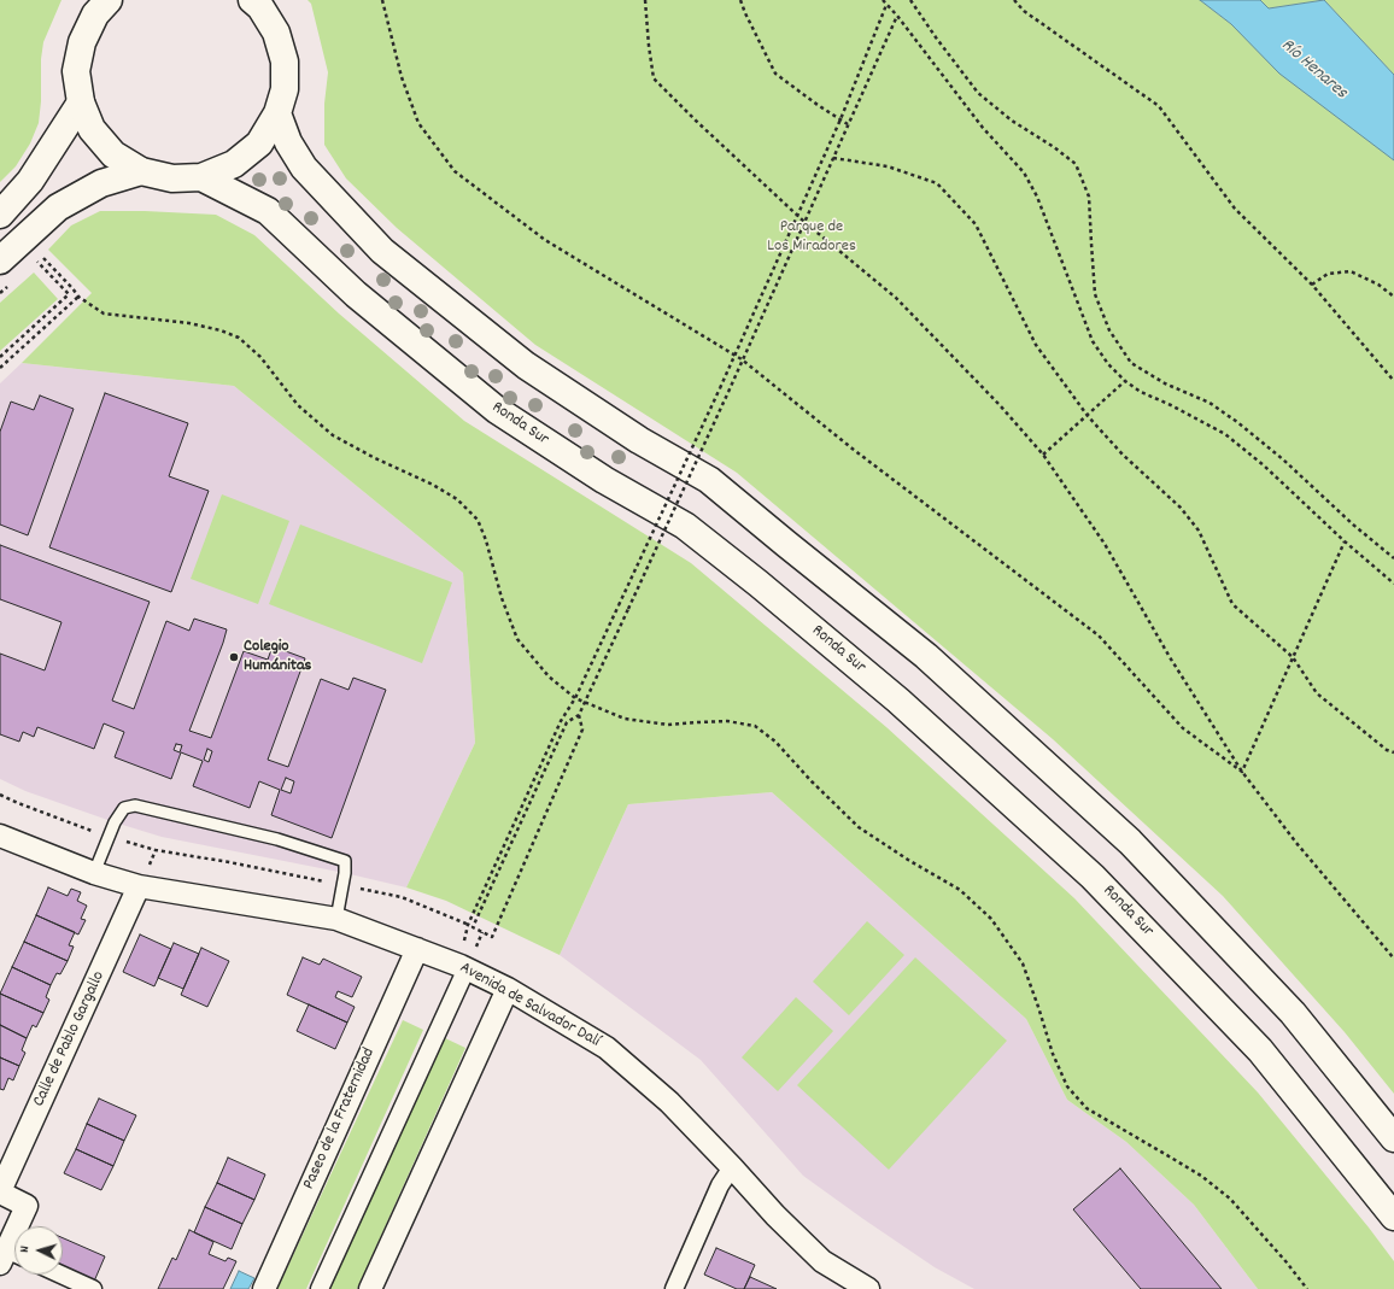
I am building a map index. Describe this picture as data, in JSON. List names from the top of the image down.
{
  "streets": {
    "main road": ["Ronda Sur"],
    "street": ["Avenida de Salvador Dalí", "Calle de Pablo Gargallo", "Paseo de la Fraternidad"]
  },
  "crossings": [
    ["Avenida de Salvador Dalí", "Calle de Pablo Gargallo"],
    ["Avenida de Salvador Dalí", "Paseo de la Fraternidad"]
  ],
  "water": ["Río Henares"],
  "parks": ["Parque de Los Miradores"],
  "places": ["Colegio Humánitas"],
  "north": "left"
}
